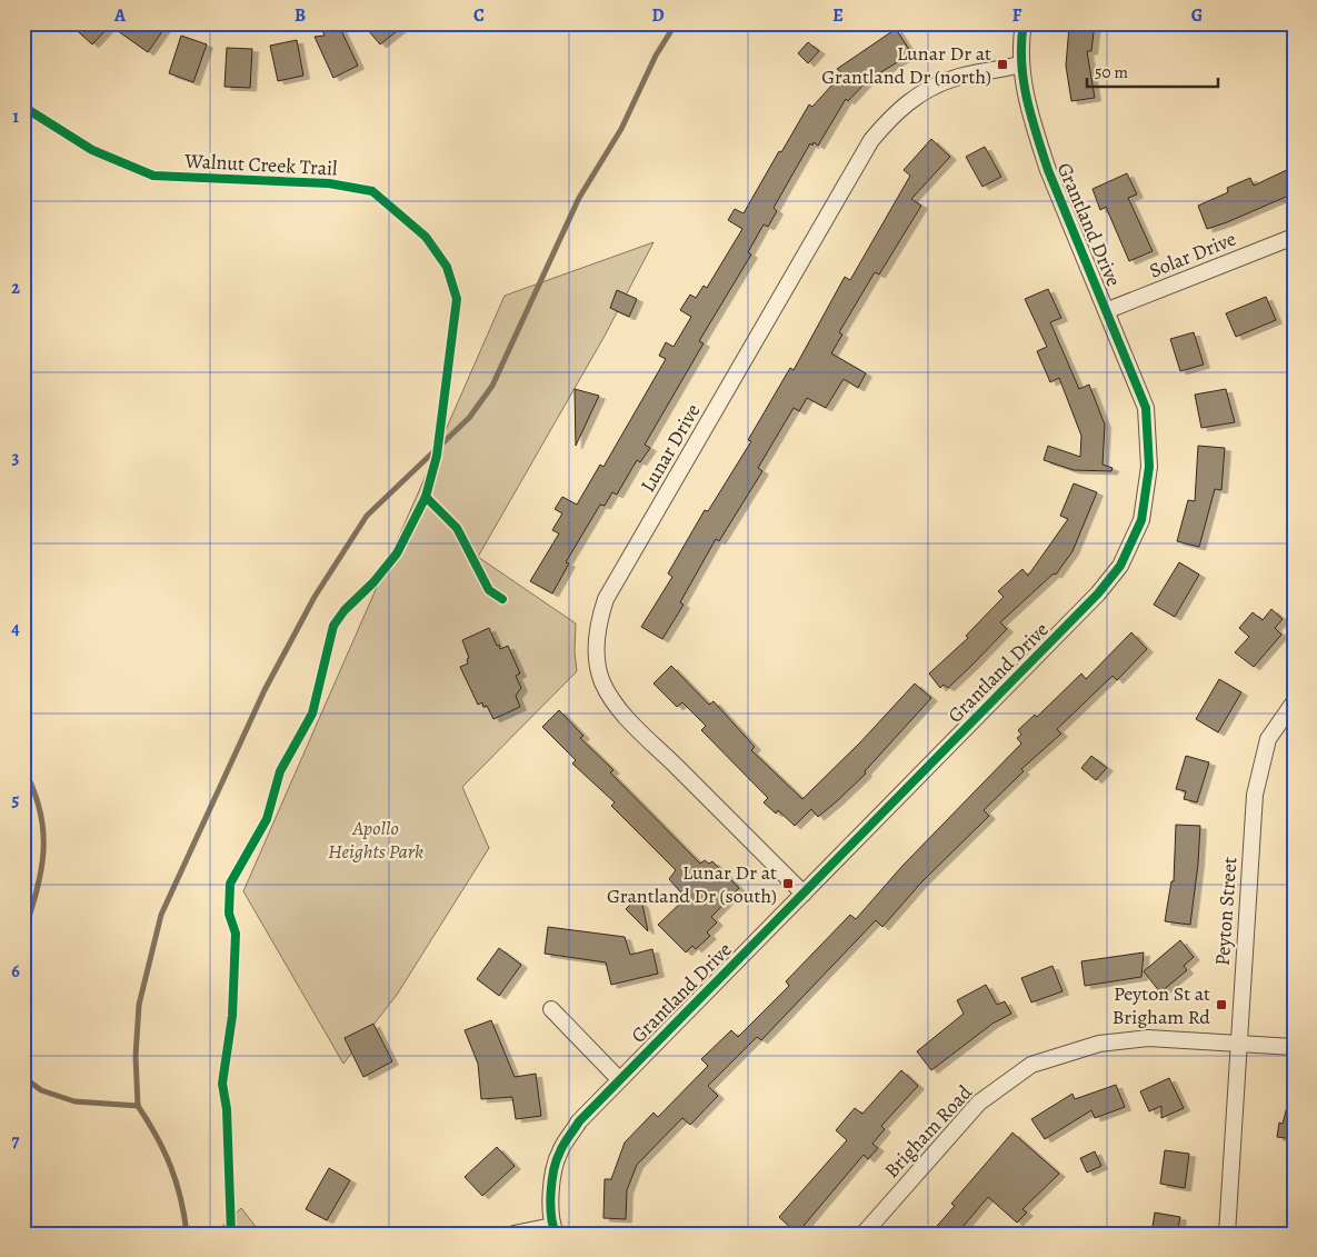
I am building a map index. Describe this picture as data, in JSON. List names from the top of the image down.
{
  "streets": {
    "street": [
      "Grantland Drive",
      "Solar Drive",
      "Lunar Drive",
      "Peyton Street",
      "Brigham Road"
    ],
    "cycle path": ["Walnut Creek Trail"]
  },
  "crossings": [
    ["Grantland Drive", "Solar Drive"],
    ["Grantland Drive", "Lunar Drive"],
    ["Peyton Street", "Brigham Road"]
  ],
  "parks": ["Apollo Heights Park"],
  "places": {
    "transit": ["Lunar Dr at Grantland Dr (north)", "Lunar Dr at Grantland Dr (south)", "Peyton St at Brigham Rd"]
  },
  "scale_bar": "50 m",
  "grid": {
    "columns": [
      "A",
      "B",
      "C",
      "D",
      "E",
      "F",
      "G"
    ],
    "rows": [
      "1",
      "2",
      "3",
      "4",
      "5",
      "6",
      "7"
    ]
  }
}
